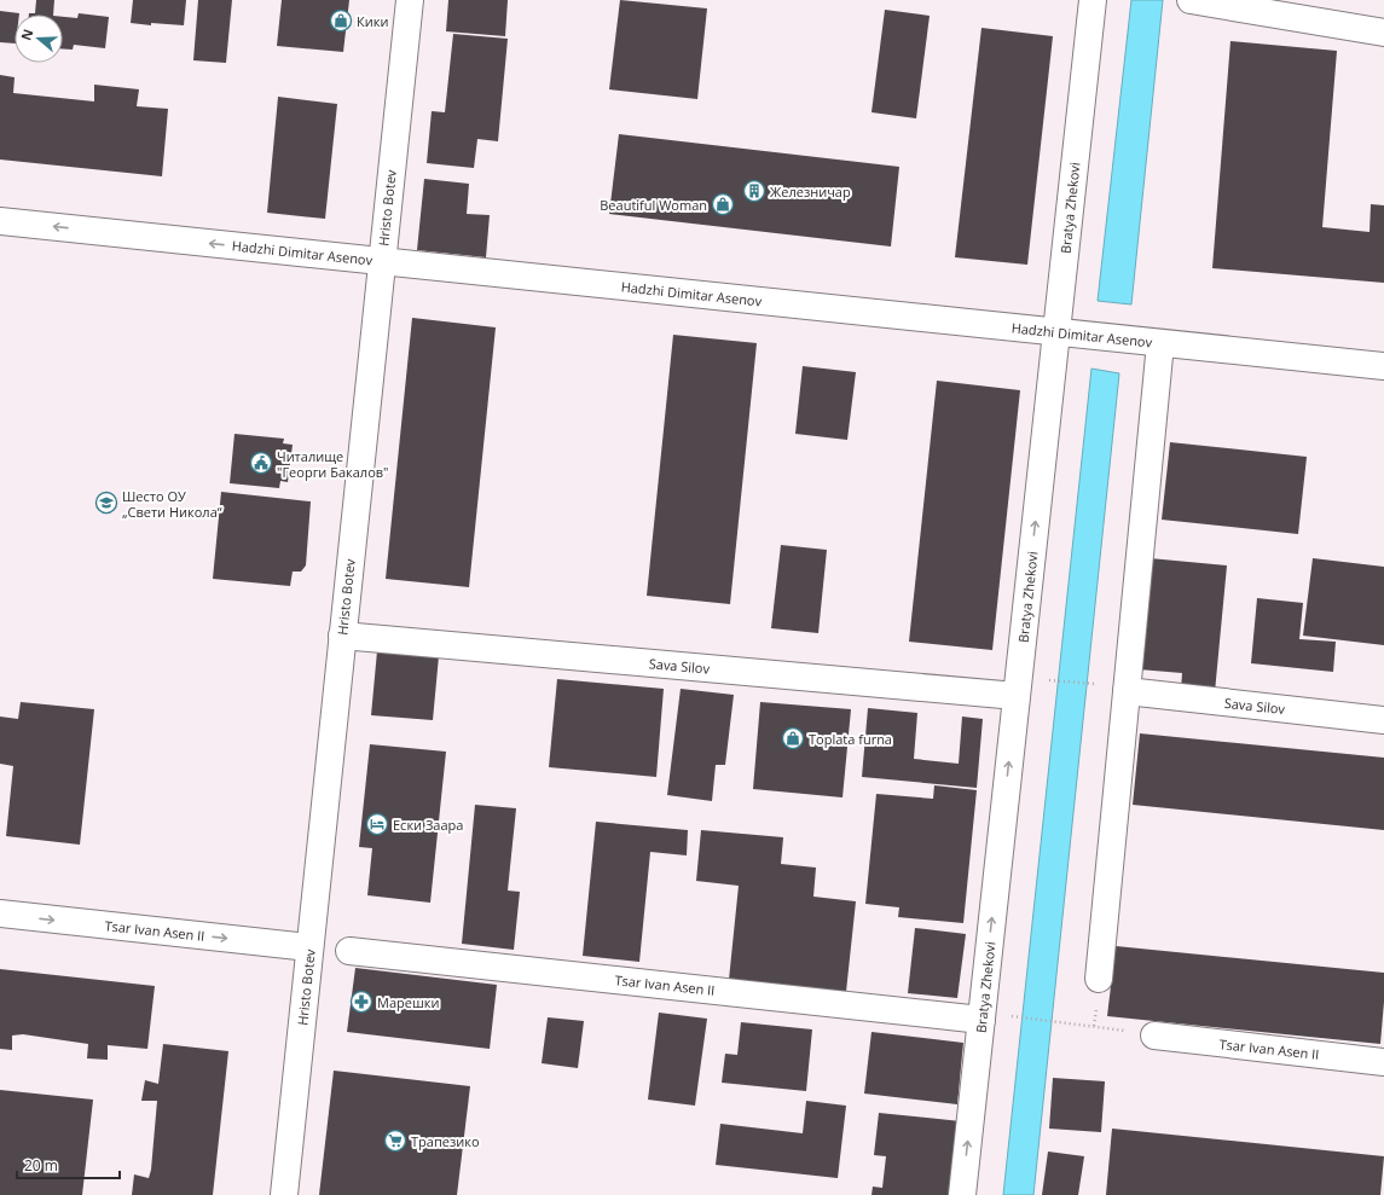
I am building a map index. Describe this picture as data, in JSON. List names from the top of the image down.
{
  "streets": {
    "street": [
      "Hristo Botev",
      "Bratya Zhekovi",
      "Hadzhi Dimitar Asenov",
      "Sava Silov",
      "Tsar Ivan Asen II"
    ]
  },
  "crossings": [
    ["Hristo Botev", "Hadzhi Dimitar Asenov"],
    ["Hristo Botev", "Sava Silov"],
    ["Hristo Botev", "Tsar Ivan Asen II"],
    ["Bratya Zhekovi", "Hadzhi Dimitar Asenov"],
    ["Bratya Zhekovi", "Sava Silov"],
    ["Bratya Zhekovi", "Tsar Ivan Asen II"]
  ],
  "places": {
    "shop": ["Кики", "Beautiful Woman", "Toplata furna"],
    "building": ["Железничар"],
    "public building": ["Читалище \"Георги Бакалов\""],
    "school or university": ["Шесто ОУ „Свети Никола“"],
    "hotel": ["Ески Заара"],
    "pharmacy": ["Марешки"],
    "supermarket": ["Трапезико"]
  },
  "scale_bar": "20 m",
  "north": "left"
}
